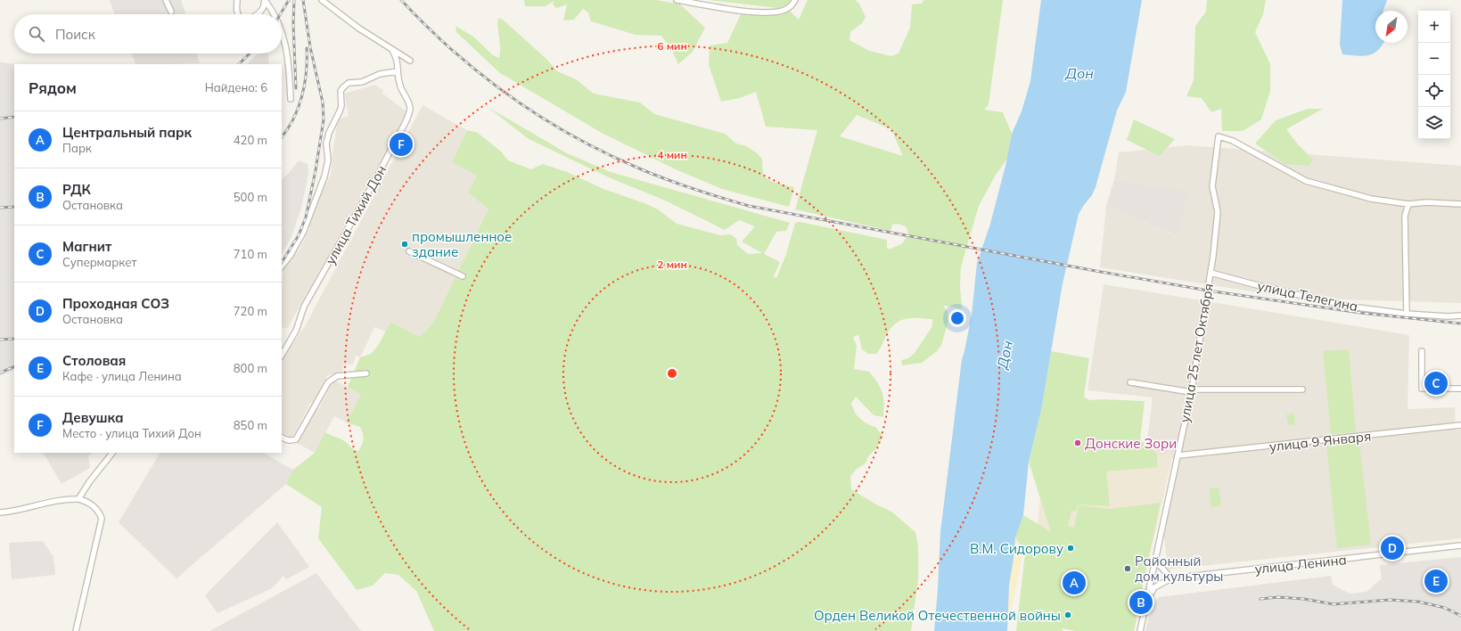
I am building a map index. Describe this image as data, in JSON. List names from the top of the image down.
{
  "streets": {
    "street": [
      "улица Тихий Дон",
      "улица Телегина",
      "улица 25 лет Октября",
      "улица 9 Января",
      "улица Ленина"
    ]
  },
  "crossings": [
    ["улица Телегина", "улица 25 лет Октября"],
    ["улица 25 лет Октября", "улица 9 Января"],
    ["улица 25 лет Октября", "улица Ленина"]
  ],
  "water": ["Дон"],
  "places": [
    "промышленное здание",
    "Донские Зори",
    "В.М. Сидорову",
    "Районный дом культуры",
    "Орден Великой Отечественной войны"
  ],
  "north": "bottom left",
  "page": {
    "map_buttons": ["+", "−"],
    "search": "Поиск",
    "heading": ["Рядом", "Найдено: 6"],
    "list": [
      {
        "mark": "A",
        "name": "Центральный парк",
        "note": "Парк",
        "value": "420 m"
      },
      {
        "mark": "B",
        "name": "РДК",
        "note": "Остановка",
        "value": "500 m"
      },
      {
        "mark": "C",
        "name": "Магнит",
        "note": "Супермаркет",
        "value": "710 m"
      },
      {
        "mark": "D",
        "name": "Проходная СОЗ",
        "note": "Остановка",
        "value": "720 m"
      },
      {
        "mark": "E",
        "name": "Столовая",
        "note": "Кафе · улица Ленина",
        "value": "800 m"
      },
      {
        "mark": "F",
        "name": "Девушка",
        "note": "Место · улица Тихий Дон",
        "value": "850 m"
      }
    ],
    "pins": [
      "F",
      "C",
      "D",
      "E",
      "A",
      "B"
    ]
  },
  "rings": ["6 мин", "4 мин", "2 мин"]
}
